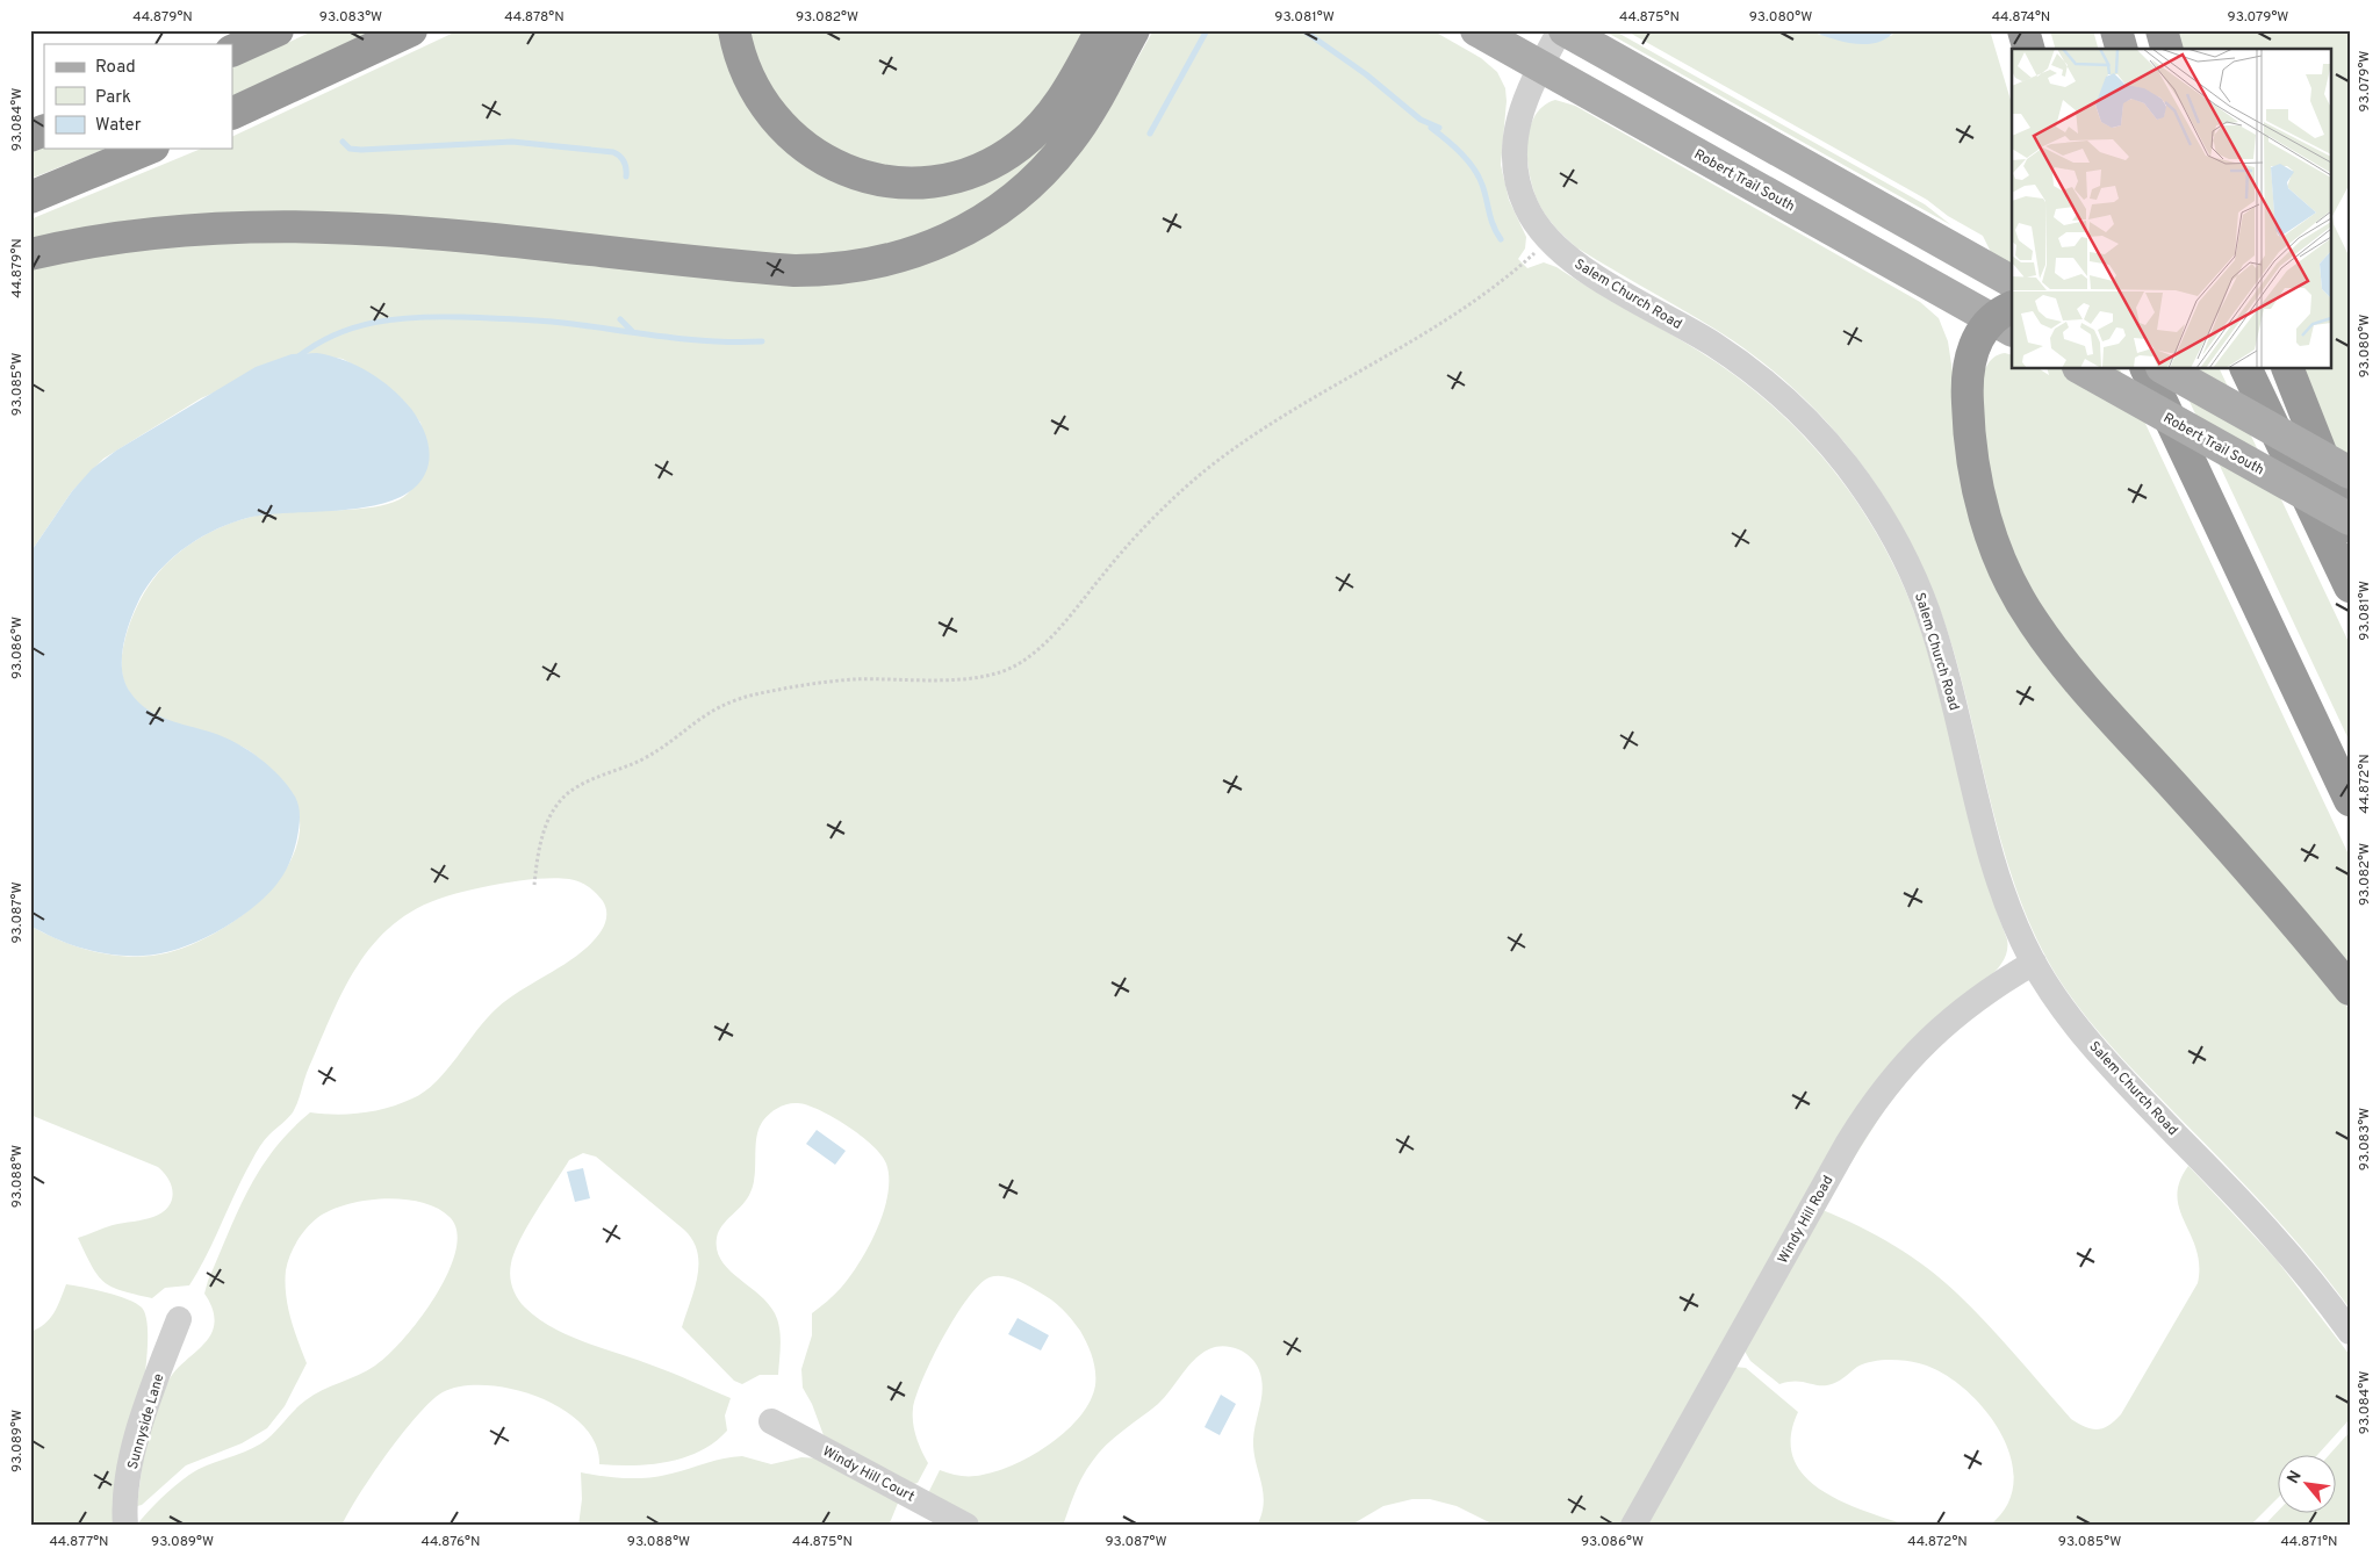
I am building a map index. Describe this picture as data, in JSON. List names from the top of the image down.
{
  "streets": {
    "main road": ["Robert Trail South"],
    "street": [
      "Salem Church Road",
      "Windy Hill Road",
      "Sunnyside Lane",
      "Windy Hill Court"
    ]
  },
  "crossings": [
    ["Robert Trail South", "Salem Church Road"],
    ["Salem Church Road", "Windy Hill Road"]
  ],
  "legend": ["Road", "Park", "Water"],
  "north": "top left",
  "coordinates": [
    "44.879°N",
    "93.083°W",
    "44.878°N",
    "93.082°W",
    "93.081°W",
    "44.875°N",
    "93.080°W",
    "44.874°N",
    "93.079°W",
    "93.084°W",
    "93.085°W",
    "93.086°W",
    "44.872°N",
    "93.087°W",
    "93.088°W",
    "93.089°W",
    "44.877°N",
    "44.876°N",
    "44.871°N"
  ]
}
